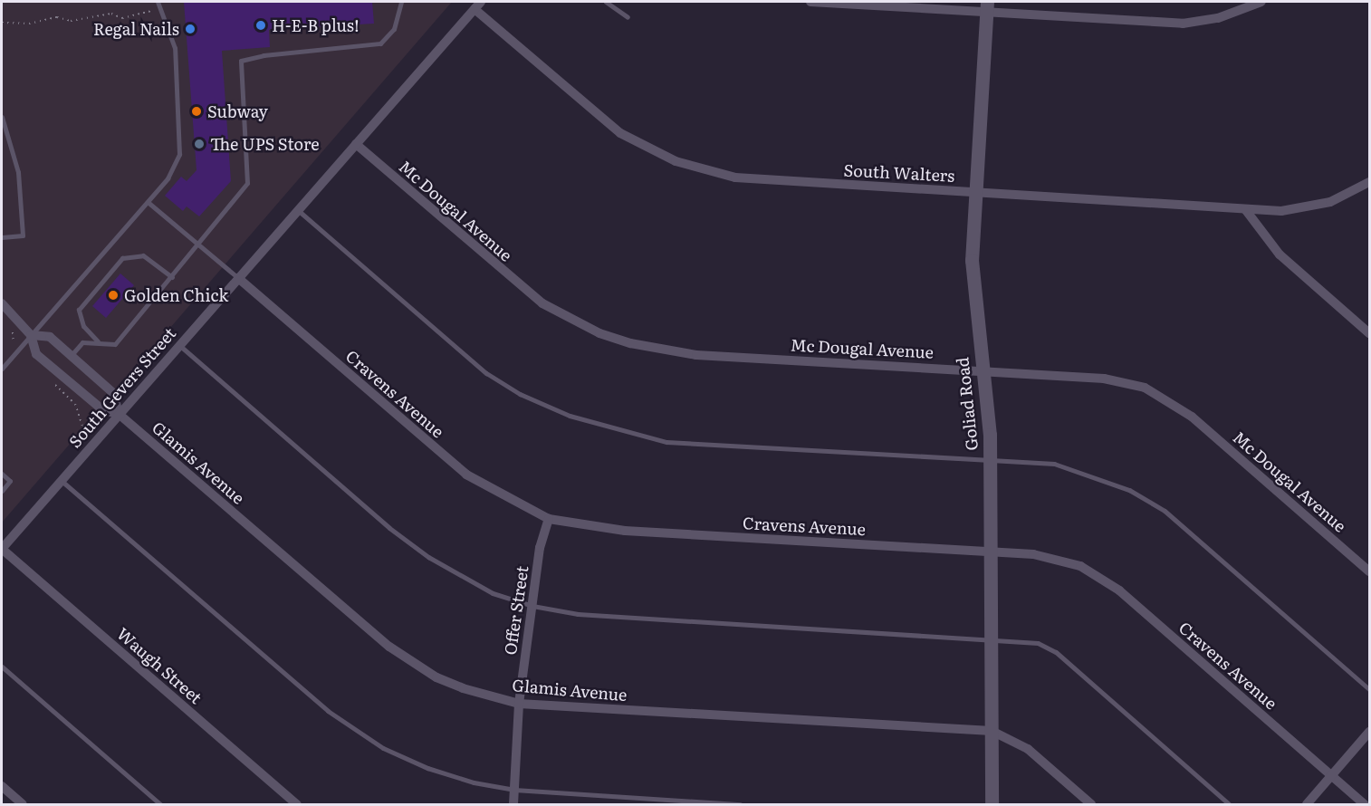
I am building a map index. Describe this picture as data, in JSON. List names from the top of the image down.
{
  "streets": {
    "main road": ["Goliad Road"],
    "street": [
      "South Walters",
      "Mc Dougal Avenue",
      "South Gevers Street",
      "Cravens Avenue",
      "Glamis Avenue",
      "Offer Street",
      "Waugh Street"
    ]
  },
  "crossings": [
    ["South Walters", "South Gevers Street"],
    ["South Walters", "Goliad Road"],
    ["Mc Dougal Avenue", "South Gevers Street"],
    ["Mc Dougal Avenue", "Goliad Road"],
    ["South Gevers Street", "Cravens Avenue"],
    ["South Gevers Street", "Glamis Avenue"],
    ["South Gevers Street", "Waugh Street"],
    ["Cravens Avenue", "Goliad Road"],
    ["Cravens Avenue", "Offer Street"],
    ["Goliad Road", "Glamis Avenue"],
    ["Glamis Avenue", "Offer Street"]
  ],
  "places": [
    "H-E-B plus!",
    "Regal Nails",
    "Subway",
    "The UPS Store",
    "Golden Chick"
  ]
}
